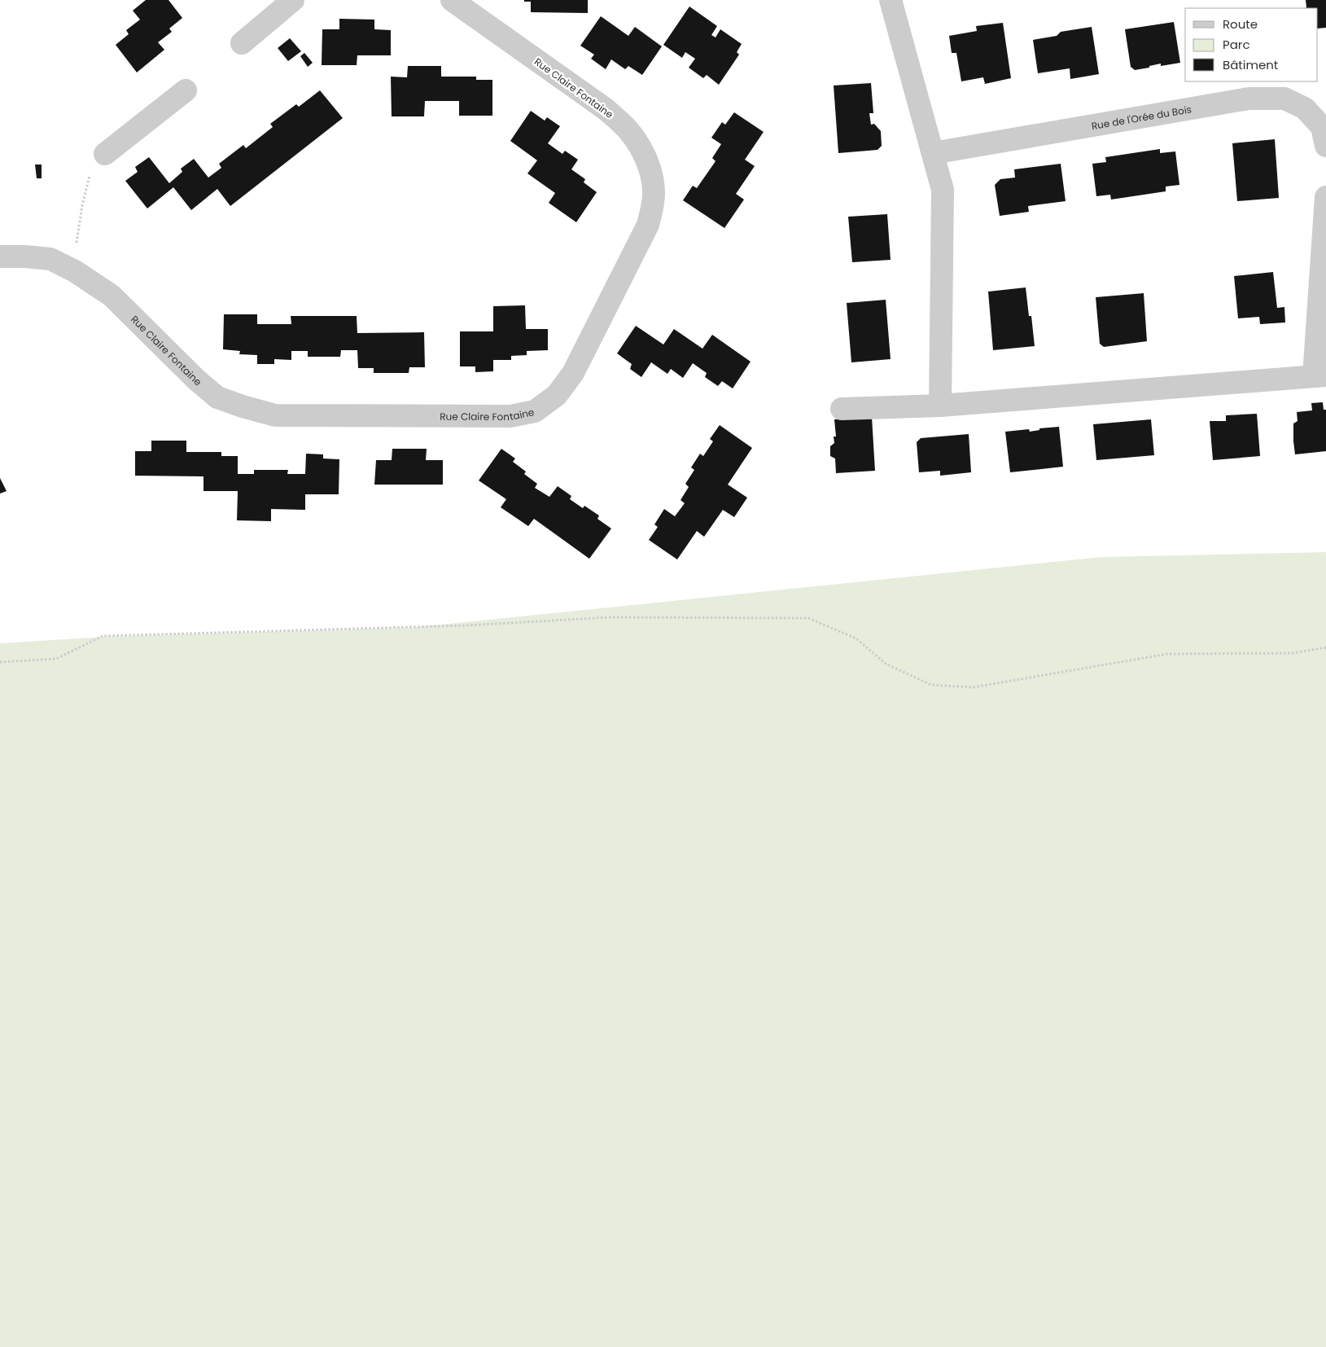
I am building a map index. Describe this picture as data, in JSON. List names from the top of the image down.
{
  "streets": {
    "street": ["Rue Claire Fontaine", "Rue de l'Orée du Bois"]
  },
  "legend": ["Route", "Parc", "Bâtiment"]
}
